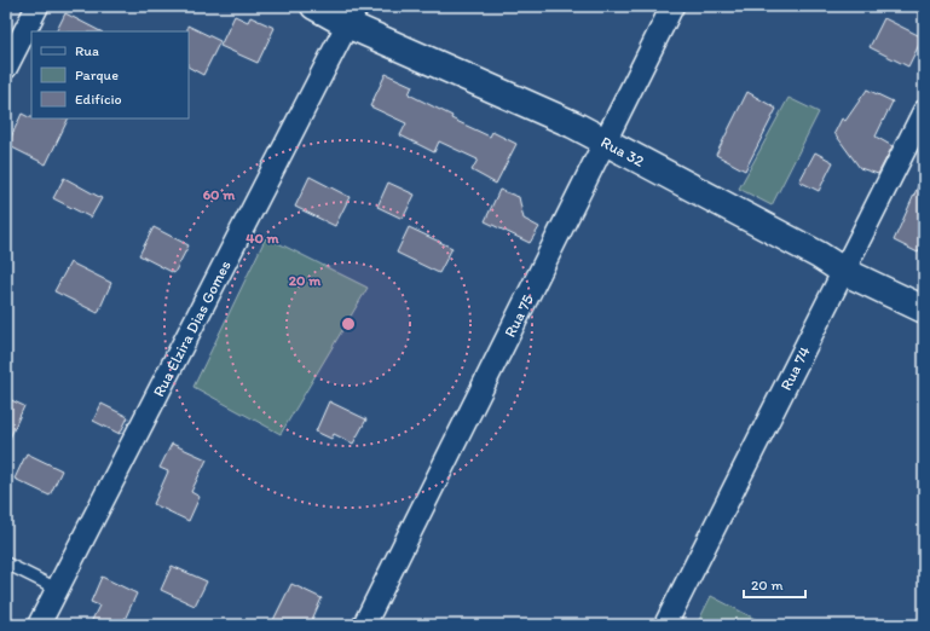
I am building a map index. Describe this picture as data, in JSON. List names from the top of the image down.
{
  "streets": {
    "main road": ["Rua 32"],
    "street": ["Rua 75", "Rua Elzira Dias Gomes", "Rua 74"]
  },
  "crossings": [
    ["Rua 32", "Rua 75"],
    ["Rua 32", "Rua Elzira Dias Gomes"],
    ["Rua 32", "Rua 74"]
  ],
  "legend": ["Rua", "Parque", "Edifício"],
  "scale_bar": "20 m",
  "rings": ["60 m", "40 m", "20 m"]
}
